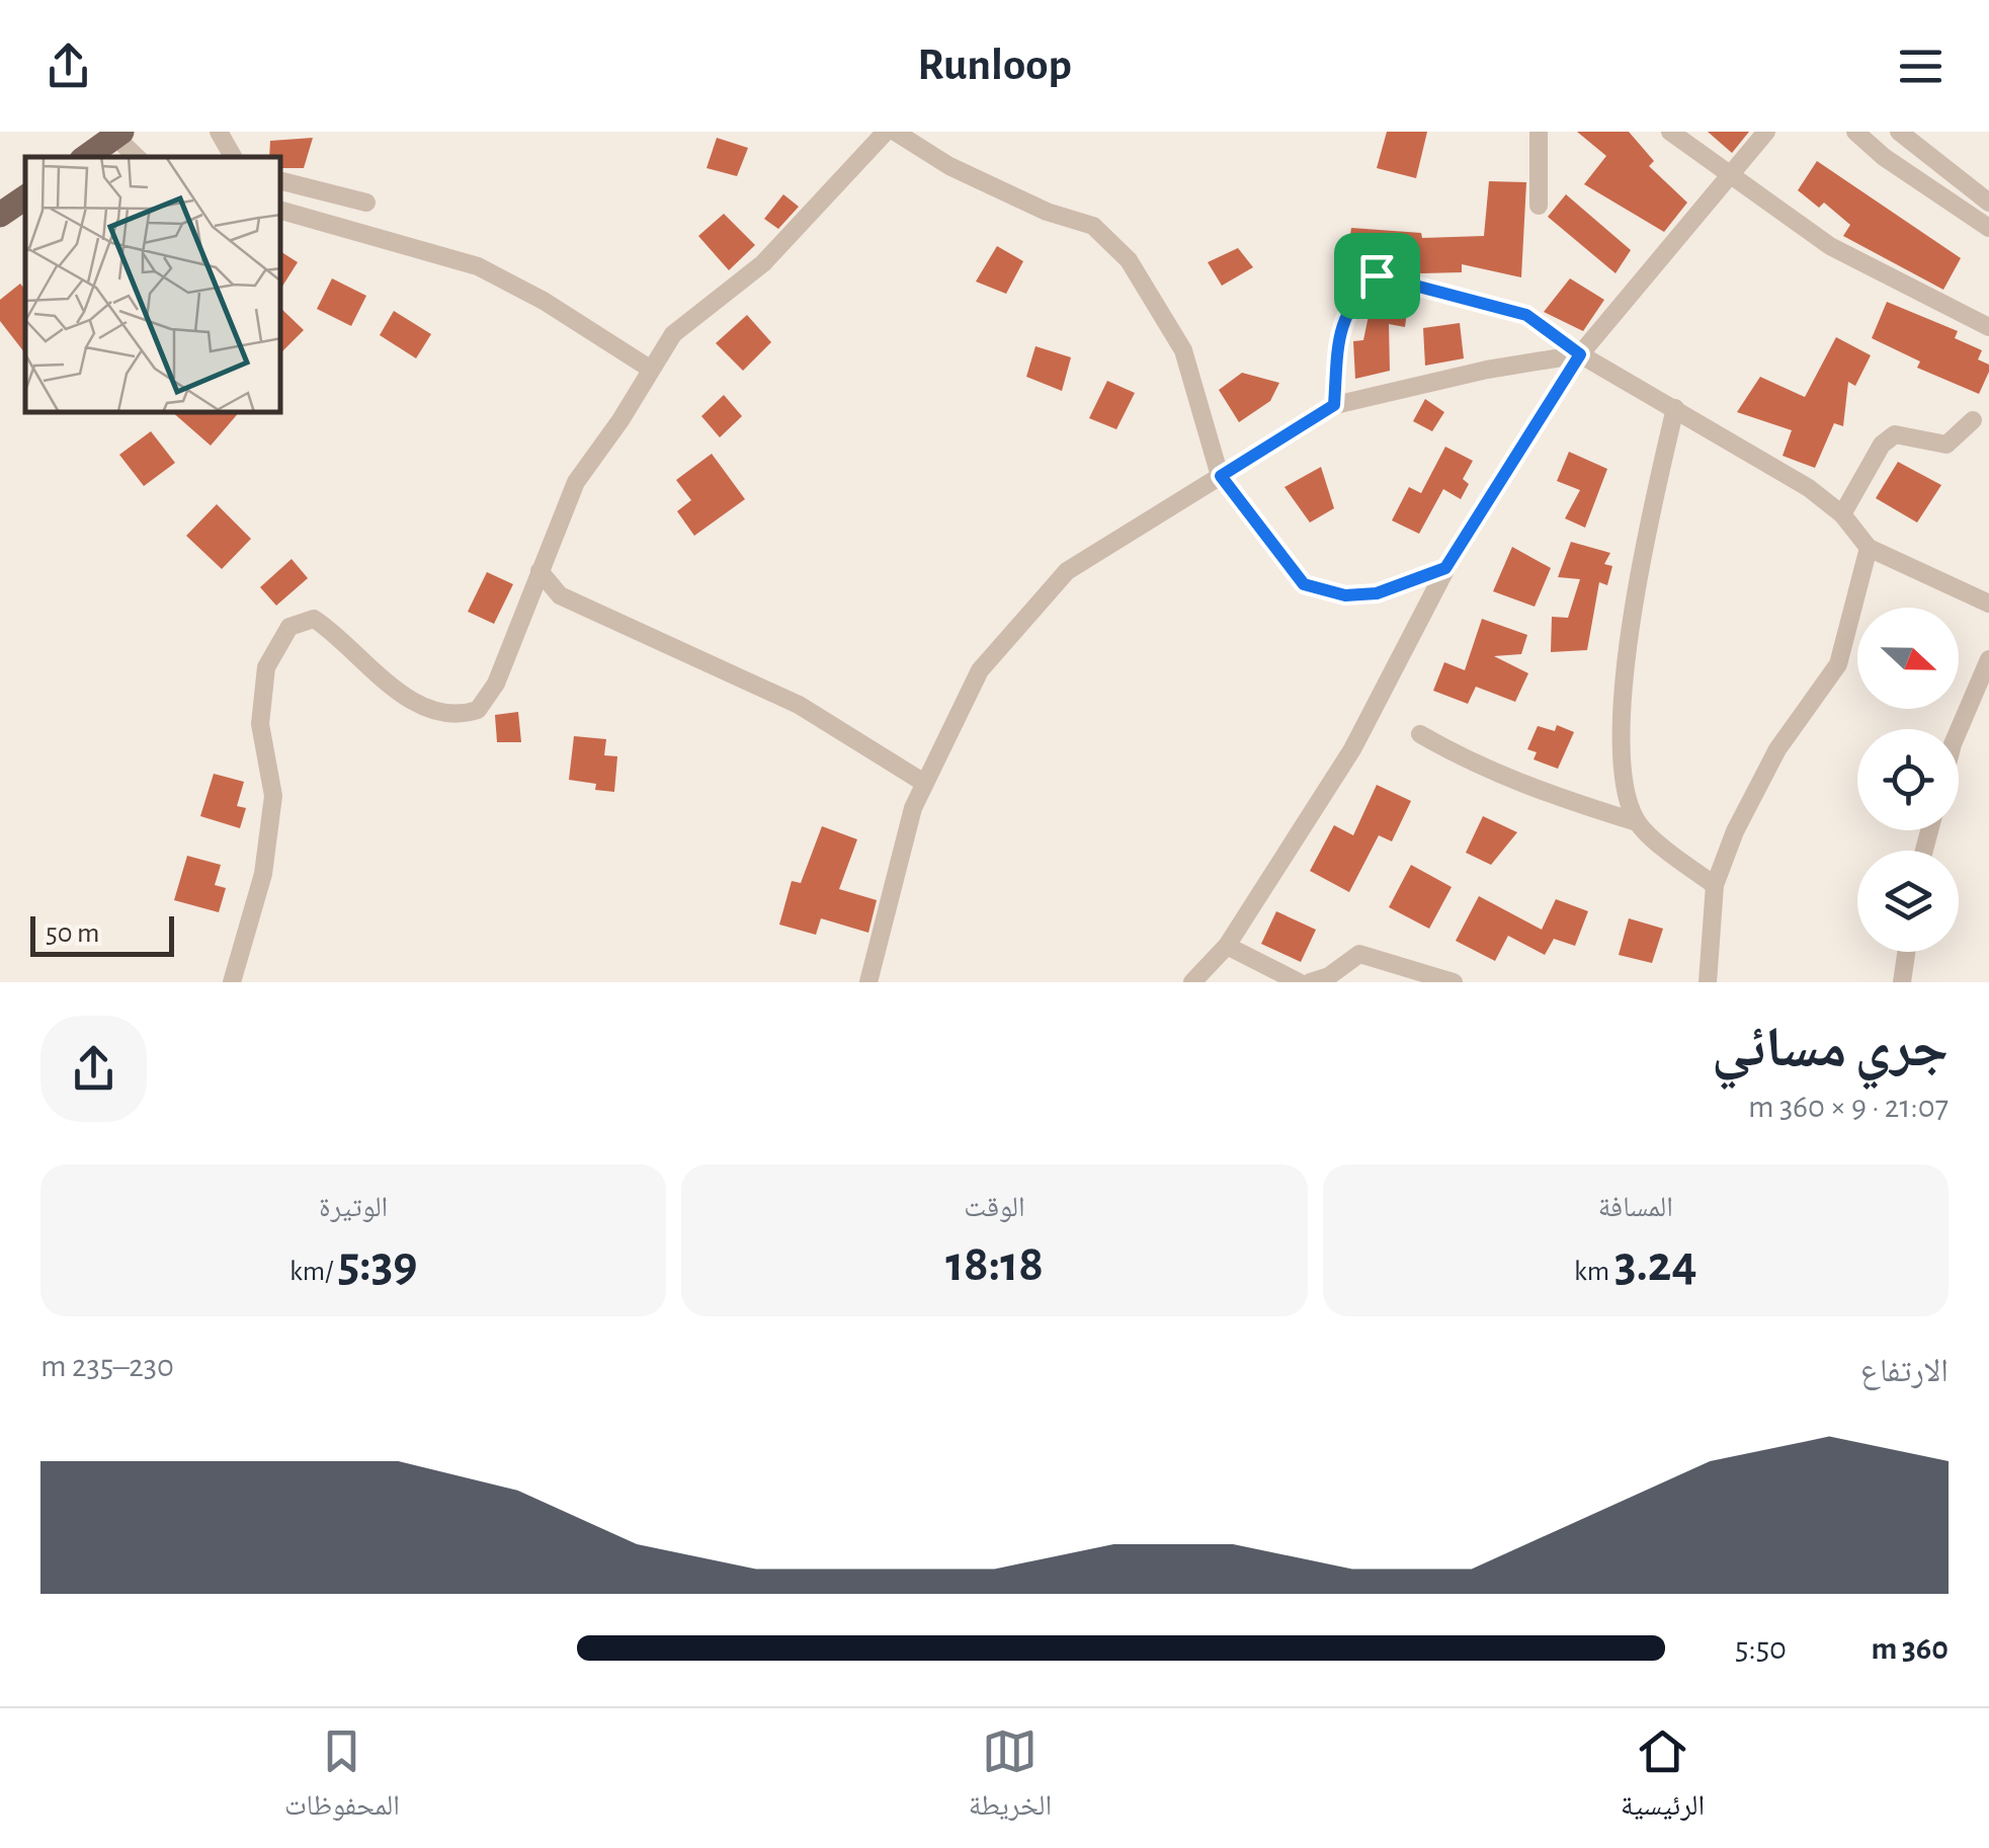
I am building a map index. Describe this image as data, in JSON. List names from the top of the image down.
{
  "scale_bar": "50 m",
  "north": "right",
  "page": {
    "header": "Runloop",
    "scale": "50 m",
    "heading": ["جري مسائي", "21:07 · 9 × 360 m"],
    "stats": [
      ["المسافة", "3.24 km"],
      ["الوقت", "18:18"],
      ["الوتيرة", "5:39 /km"]
    ],
    "chart": ["الارتفاع", "230–235 m"],
    "list": [
      {
        "name": "360 m",
        "note": "5:50"
      }
    ],
    "tabs": ["الرئيسية", "الخريطة", "المحفوظات"]
  }
}
